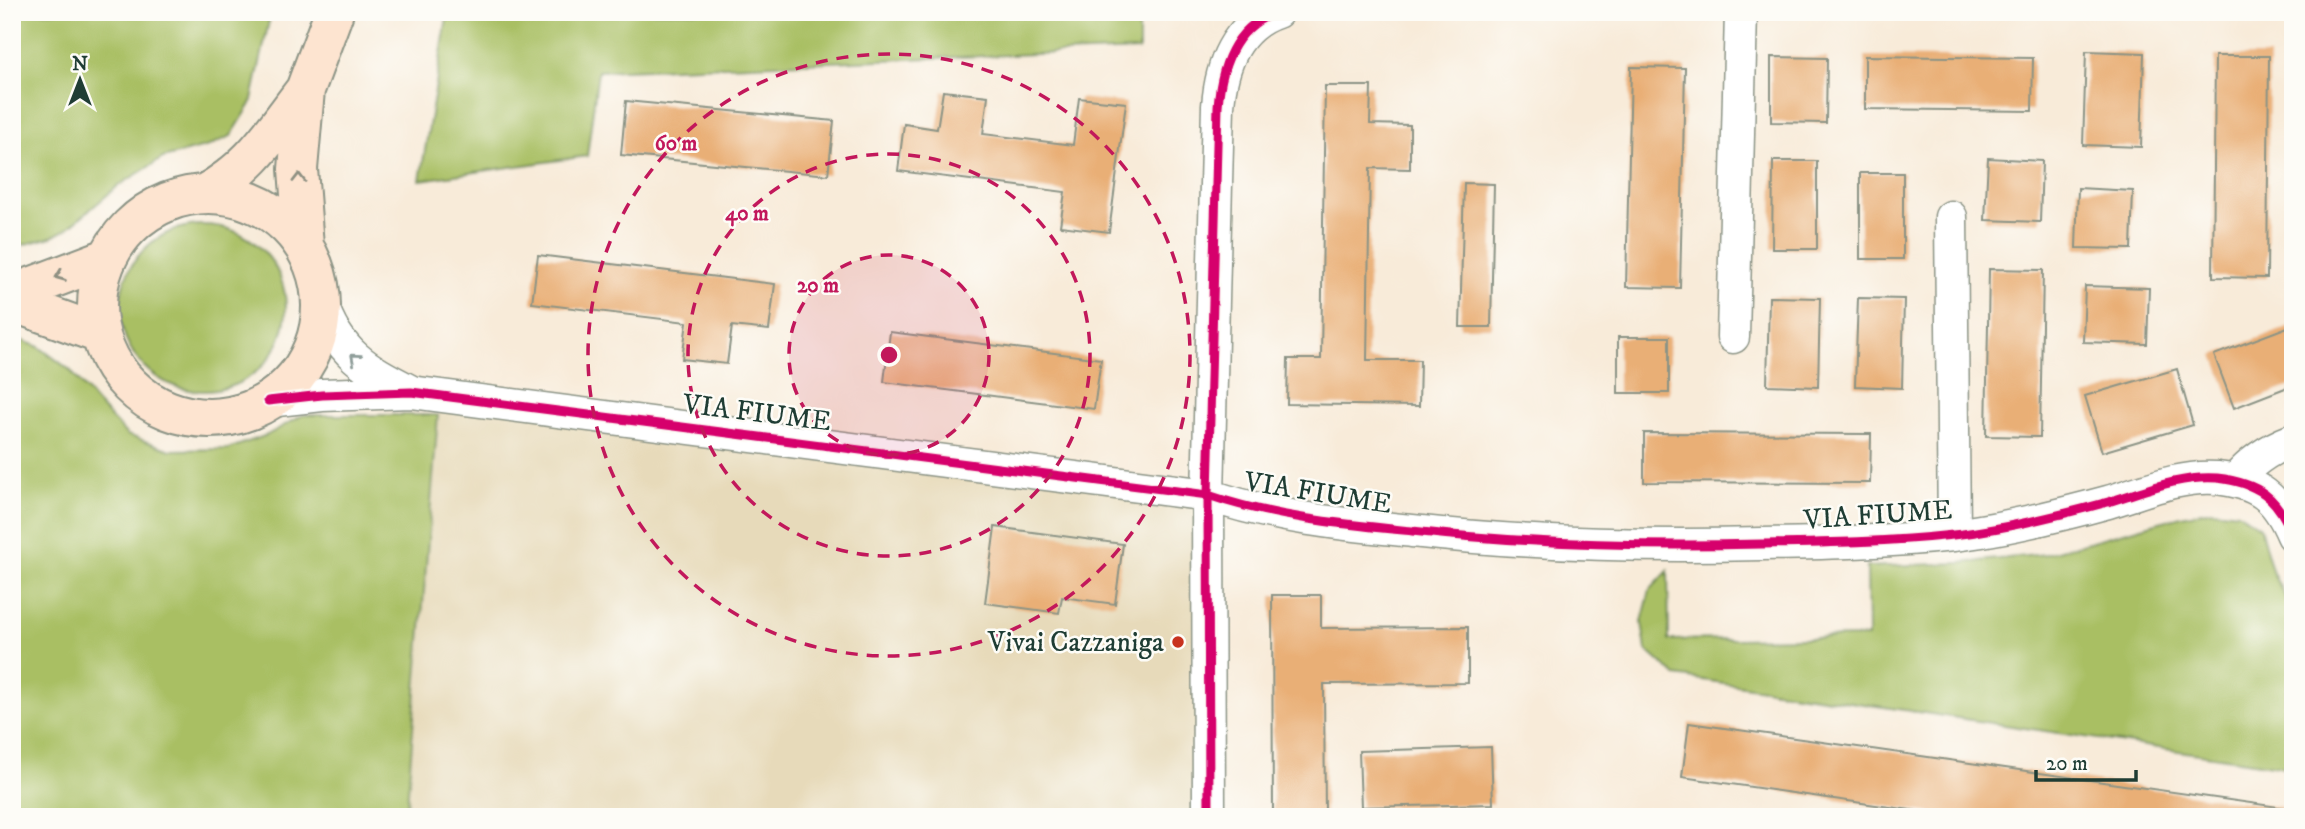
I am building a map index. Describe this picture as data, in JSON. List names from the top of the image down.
{
  "streets": {
    "street": ["VIA FIUME"]
  },
  "places": ["Vivai Cazzaniga"],
  "scale_bar": "20 m",
  "north": "top",
  "rings": ["60 m", "40 m", "20 m"]
}
